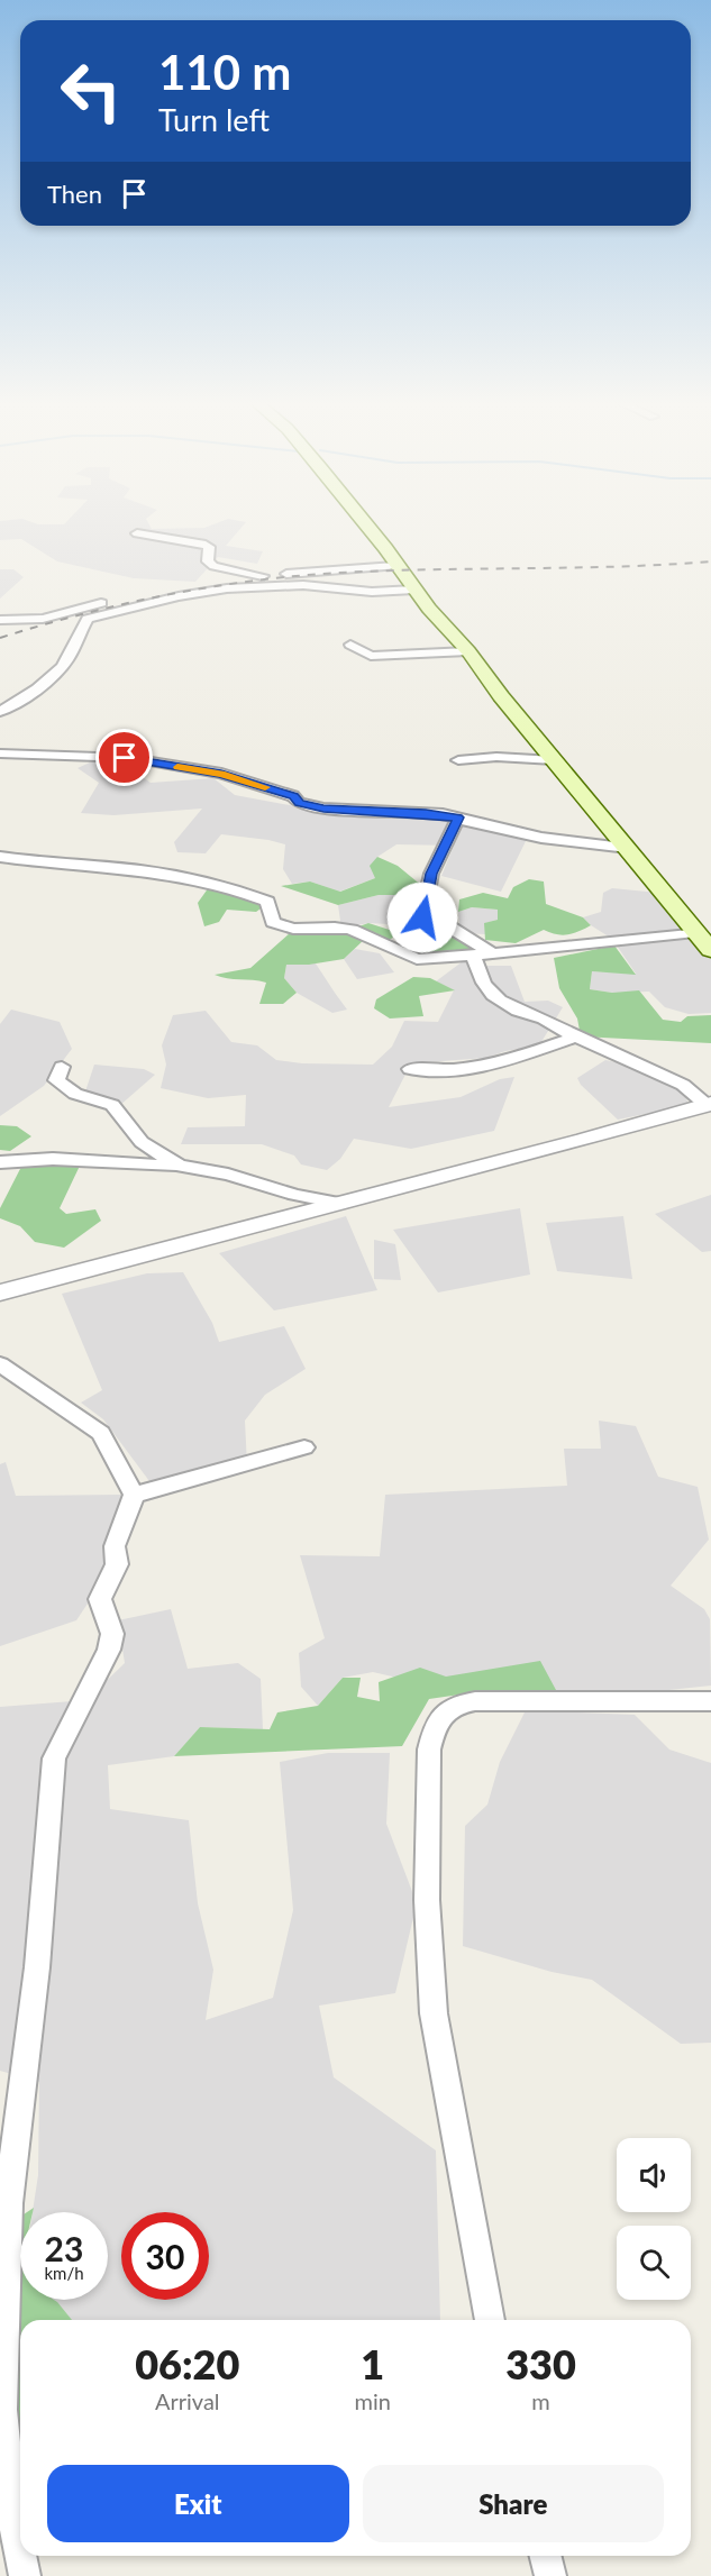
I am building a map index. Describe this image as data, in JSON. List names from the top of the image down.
{
  "page": {
    "turn": ["110 m", "Turn left"],
    "then": "Then",
    "speed": "23 km/h",
    "limit": "30",
    "eta": [
      "06:20",
      "Arrival",
      "1",
      "min",
      "330",
      "m"
    ],
    "buttons": ["Exit", "Share"]
  }
}
